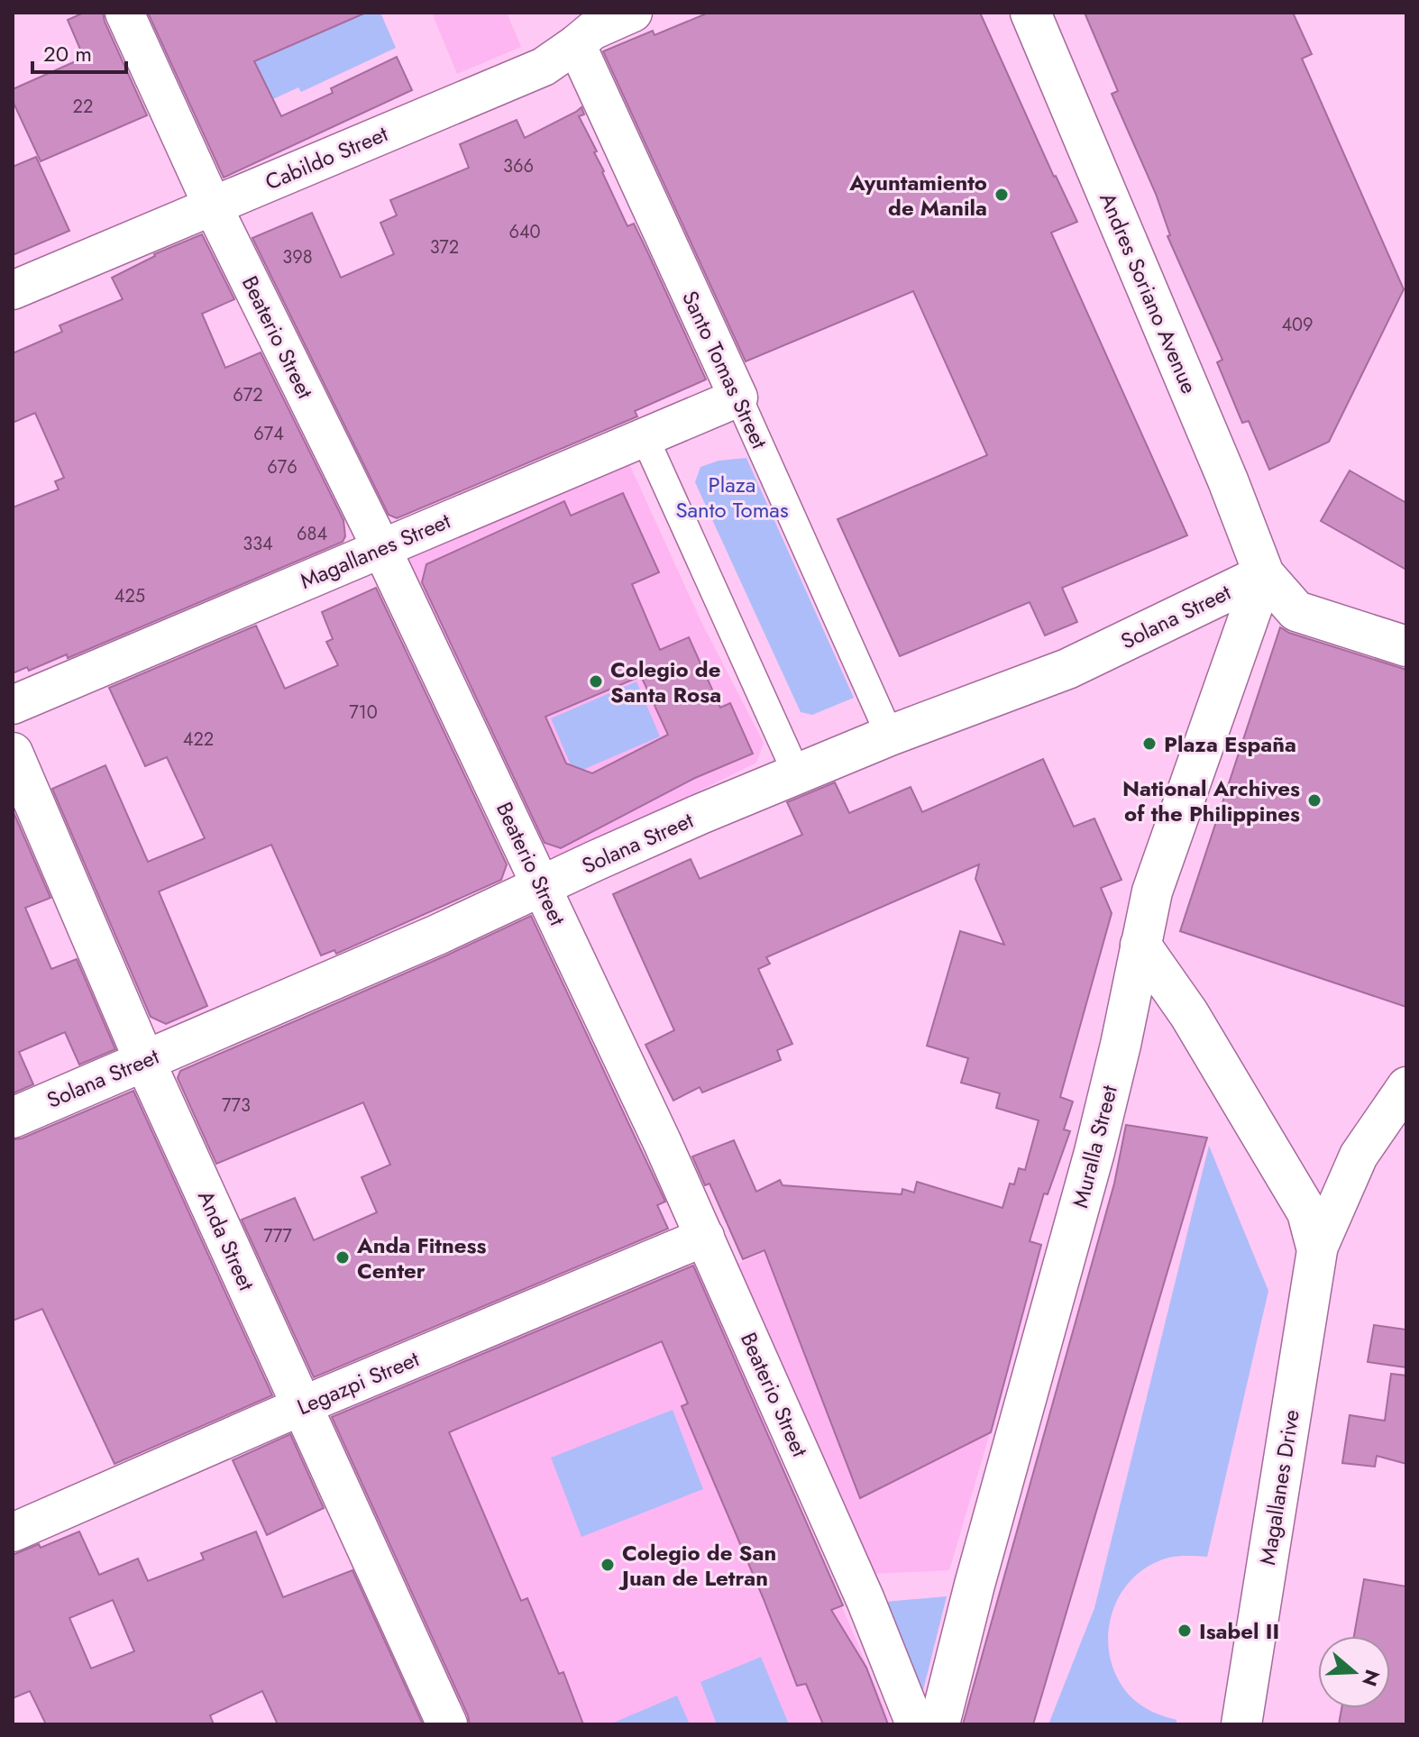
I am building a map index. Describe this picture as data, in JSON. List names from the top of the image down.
{
  "streets": {
    "street": [
      "Cabildo Street",
      "Andres Soriano Avenue",
      "Beaterio Street",
      "Santo Tomas Street",
      "Magallanes Street",
      "Solana Street",
      "Muralla Street",
      "Anda Street",
      "Legazpi Street",
      "Magallanes Drive"
    ]
  },
  "crossings": [
    ["Cabildo Street", "Beaterio Street"],
    ["Cabildo Street", "Santo Tomas Street"],
    ["Andres Soriano Avenue", "Solana Street"],
    ["Andres Soriano Avenue", "Muralla Street"],
    ["Beaterio Street", "Magallanes Street"],
    ["Beaterio Street", "Solana Street"],
    ["Beaterio Street", "Legazpi Street"],
    ["Santo Tomas Street", "Magallanes Street"],
    ["Santo Tomas Street", "Solana Street"],
    ["Solana Street", "Muralla Street"],
    ["Solana Street", "Anda Street"],
    ["Muralla Street", "Magallanes Drive"],
    ["Anda Street", "Legazpi Street"]
  ],
  "parks": ["Plaza Santo Tomas"],
  "places": [
    "Ayuntamiento de Manila",
    "Colegio de Santa Rosa",
    "Plaza España",
    "National Archives of the Philippines",
    "Anda Fitness Center",
    "Colegio de San Juan de Letran",
    "Isabel II"
  ],
  "house_numbers": [
    "22",
    "366",
    "640",
    "372",
    "398",
    "409",
    "672",
    "674",
    "676",
    "684",
    "334",
    "425",
    "710",
    "422",
    "773",
    "777"
  ],
  "scale_bar": "20 m",
  "north": "right"
}
